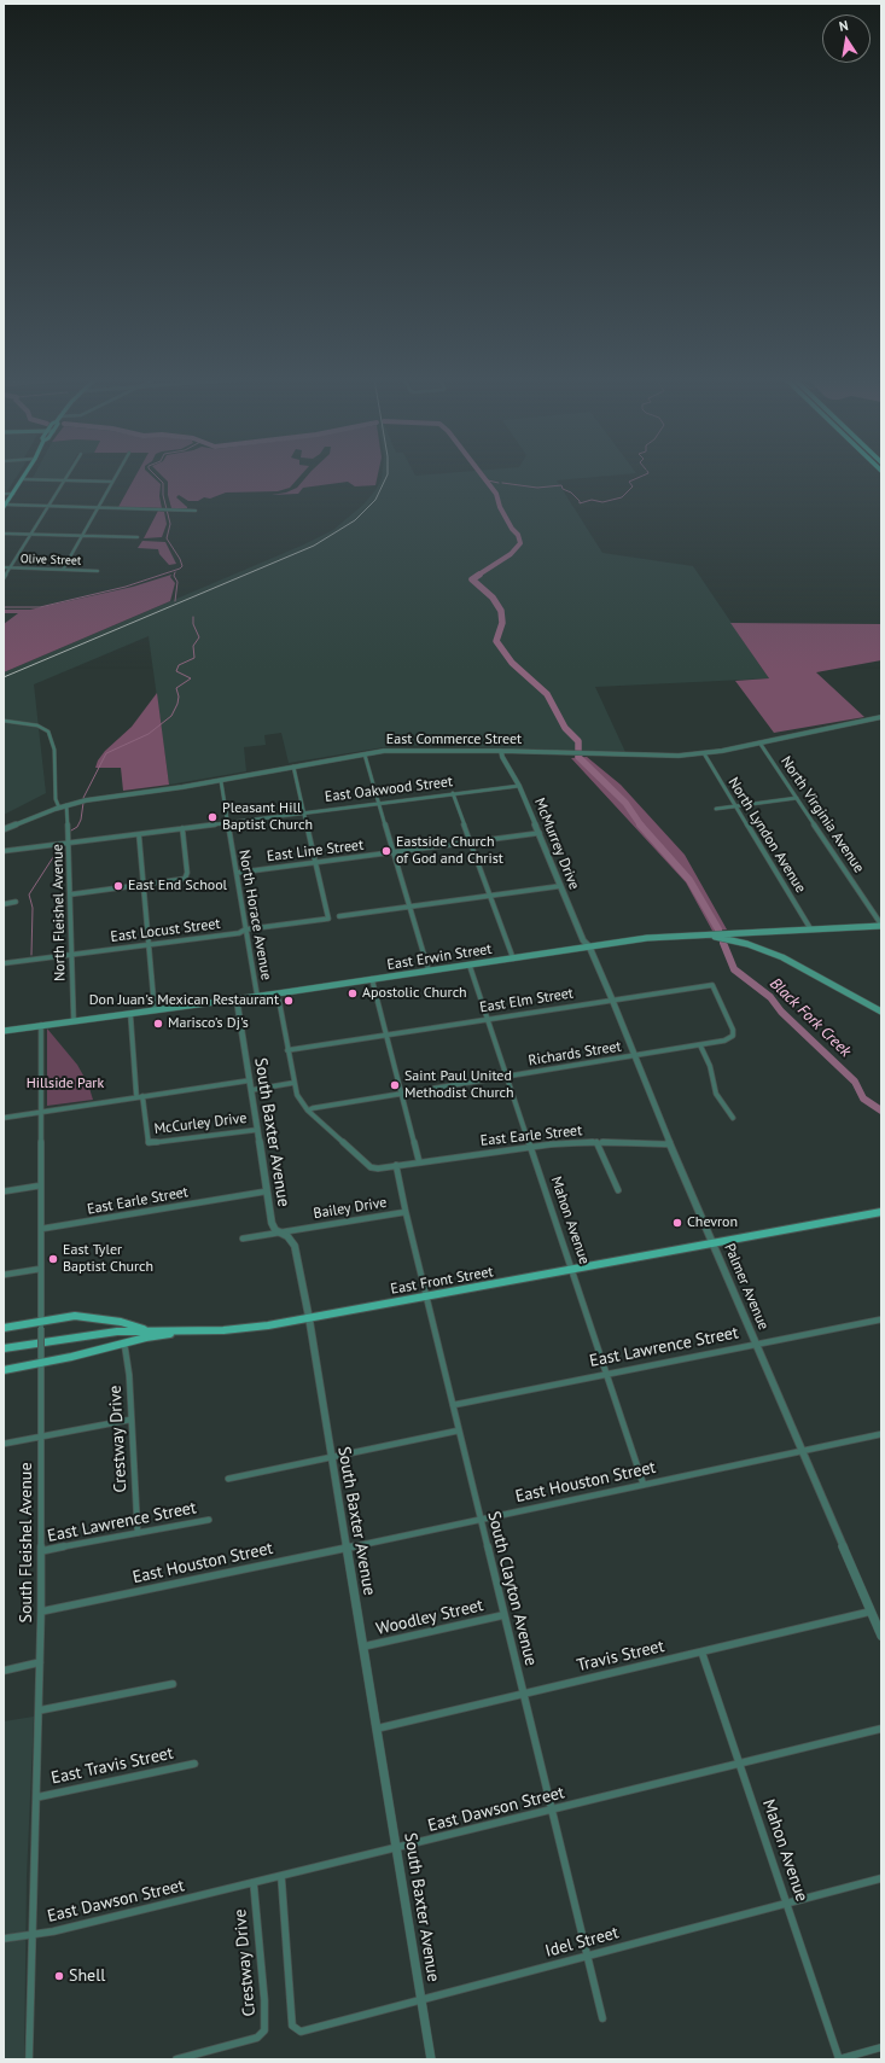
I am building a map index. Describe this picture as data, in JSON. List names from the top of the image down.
{
  "streets": {
    "main road": ["East Erwin Street", "East Front Street"],
    "street": [
      "Olive Street",
      "East Commerce Street",
      "East Oakwood Street",
      "North Virginia Avenue",
      "North Lyndon Avenue",
      "McMurrey Drive",
      "East Line Street",
      "North Fleishel Avenue",
      "North Horace Avenue",
      "East Locust Street",
      "East Elm Street",
      "Richards Street",
      "McCurley Drive",
      "South Baxter Avenue",
      "East Earle Street",
      "Bailey Drive",
      "Mahon Avenue",
      "Palmer Avenue",
      "East Lawrence Street",
      "Crestway Drive",
      "East Houston Street",
      "South Fleishel Avenue",
      "South Clayton Avenue",
      "Woodley Street",
      "Travis Street",
      "East Travis Street",
      "East Dawson Street",
      "Idel Street"
    ]
  },
  "crossings": [
    ["East Commerce Street", "North Virginia Avenue"],
    ["East Commerce Street", "North Lyndon Avenue"],
    ["East Commerce Street", "McMurrey Drive"],
    ["East Commerce Street", "North Fleishel Avenue"],
    ["East Commerce Street", "North Horace Avenue"],
    ["East Oakwood Street", "McMurrey Drive"],
    ["East Oakwood Street", "North Fleishel Avenue"],
    ["East Oakwood Street", "North Horace Avenue"],
    ["North Virginia Avenue", "East Erwin Street"],
    ["North Lyndon Avenue", "East Erwin Street"],
    ["McMurrey Drive", "East Line Street"],
    ["McMurrey Drive", "East Erwin Street"],
    ["McMurrey Drive", "Palmer Avenue"],
    ["East Line Street", "North Horace Avenue"],
    ["East Line Street", "East Locust Street"],
    ["North Fleishel Avenue", "East Locust Street"],
    ["North Fleishel Avenue", "East Erwin Street"],
    ["North Horace Avenue", "East Locust Street"],
    ["North Horace Avenue", "East Erwin Street"],
    ["East Erwin Street", "South Baxter Avenue"],
    ["East Erwin Street", "East Earle Street"],
    ["East Erwin Street", "Mahon Avenue"],
    ["East Erwin Street", "Palmer Avenue"],
    ["East Erwin Street", "South Fleishel Avenue"],
    ["East Elm Street", "Richards Street"],
    ["East Elm Street", "East Earle Street"],
    ["East Elm Street", "Mahon Avenue"],
    ["East Elm Street", "Palmer Avenue"],
    ["Richards Street", "East Earle Street"],
    ["Richards Street", "Mahon Avenue"],
    ["Richards Street", "Palmer Avenue"],
    ["McCurley Drive", "South Baxter Avenue"],
    ["South Baxter Avenue", "East Earle Street"],
    ["South Baxter Avenue", "Bailey Drive"],
    ["South Baxter Avenue", "East Front Street"],
    ["South Baxter Avenue", "East Houston Street"],
    ["South Baxter Avenue", "Woodley Street"],
    ["South Baxter Avenue", "Travis Street"],
    ["South Baxter Avenue", "East Dawson Street"],
    ["South Baxter Avenue", "Idel Street"],
    ["East Earle Street", "Mahon Avenue"],
    ["East Earle Street", "Palmer Avenue"],
    ["East Earle Street", "South Fleishel Avenue"],
    ["East Earle Street", "South Clayton Avenue"],
    ["Bailey Drive", "South Clayton Avenue"],
    ["Mahon Avenue", "East Front Street"],
    ["Mahon Avenue", "East Lawrence Street"],
    ["Mahon Avenue", "East Houston Street"],
    ["Mahon Avenue", "Travis Street"],
    ["Mahon Avenue", "East Dawson Street"],
    ["Mahon Avenue", "Idel Street"],
    ["East Front Street", "Palmer Avenue"],
    ["East Front Street", "South Clayton Avenue"],
    ["Palmer Avenue", "East Lawrence Street"],
    ["Palmer Avenue", "East Houston Street"],
    ["Palmer Avenue", "Travis Street"],
    ["East Lawrence Street", "Crestway Drive"],
    ["East Lawrence Street", "South Fleishel Avenue"],
    ["East Lawrence Street", "South Clayton Avenue"],
    ["Crestway Drive", "East Dawson Street"],
    ["East Houston Street", "South Fleishel Avenue"],
    ["East Houston Street", "South Clayton Avenue"],
    ["South Fleishel Avenue", "East Travis Street"],
    ["South Fleishel Avenue", "East Dawson Street"],
    ["South Clayton Avenue", "Woodley Street"],
    ["South Clayton Avenue", "Travis Street"],
    ["South Clayton Avenue", "East Dawson Street"],
    ["South Clayton Avenue", "Idel Street"],
    ["East Dawson Street", "Idel Street"]
  ],
  "water": ["Black Fork Creek"],
  "parks": ["Hillside Park"],
  "places": [
    "Pleasant Hill Baptist Church",
    "Eastside Church of God and Christ",
    "East End School",
    "Apostolic Church",
    "Don Juan's Mexican Restaurant",
    "Marisco's Dj's",
    "Saint Paul United Methodist Church",
    "Chevron",
    "East Tyler Baptist Church",
    "Shell"
  ],
  "north": "top"
}
